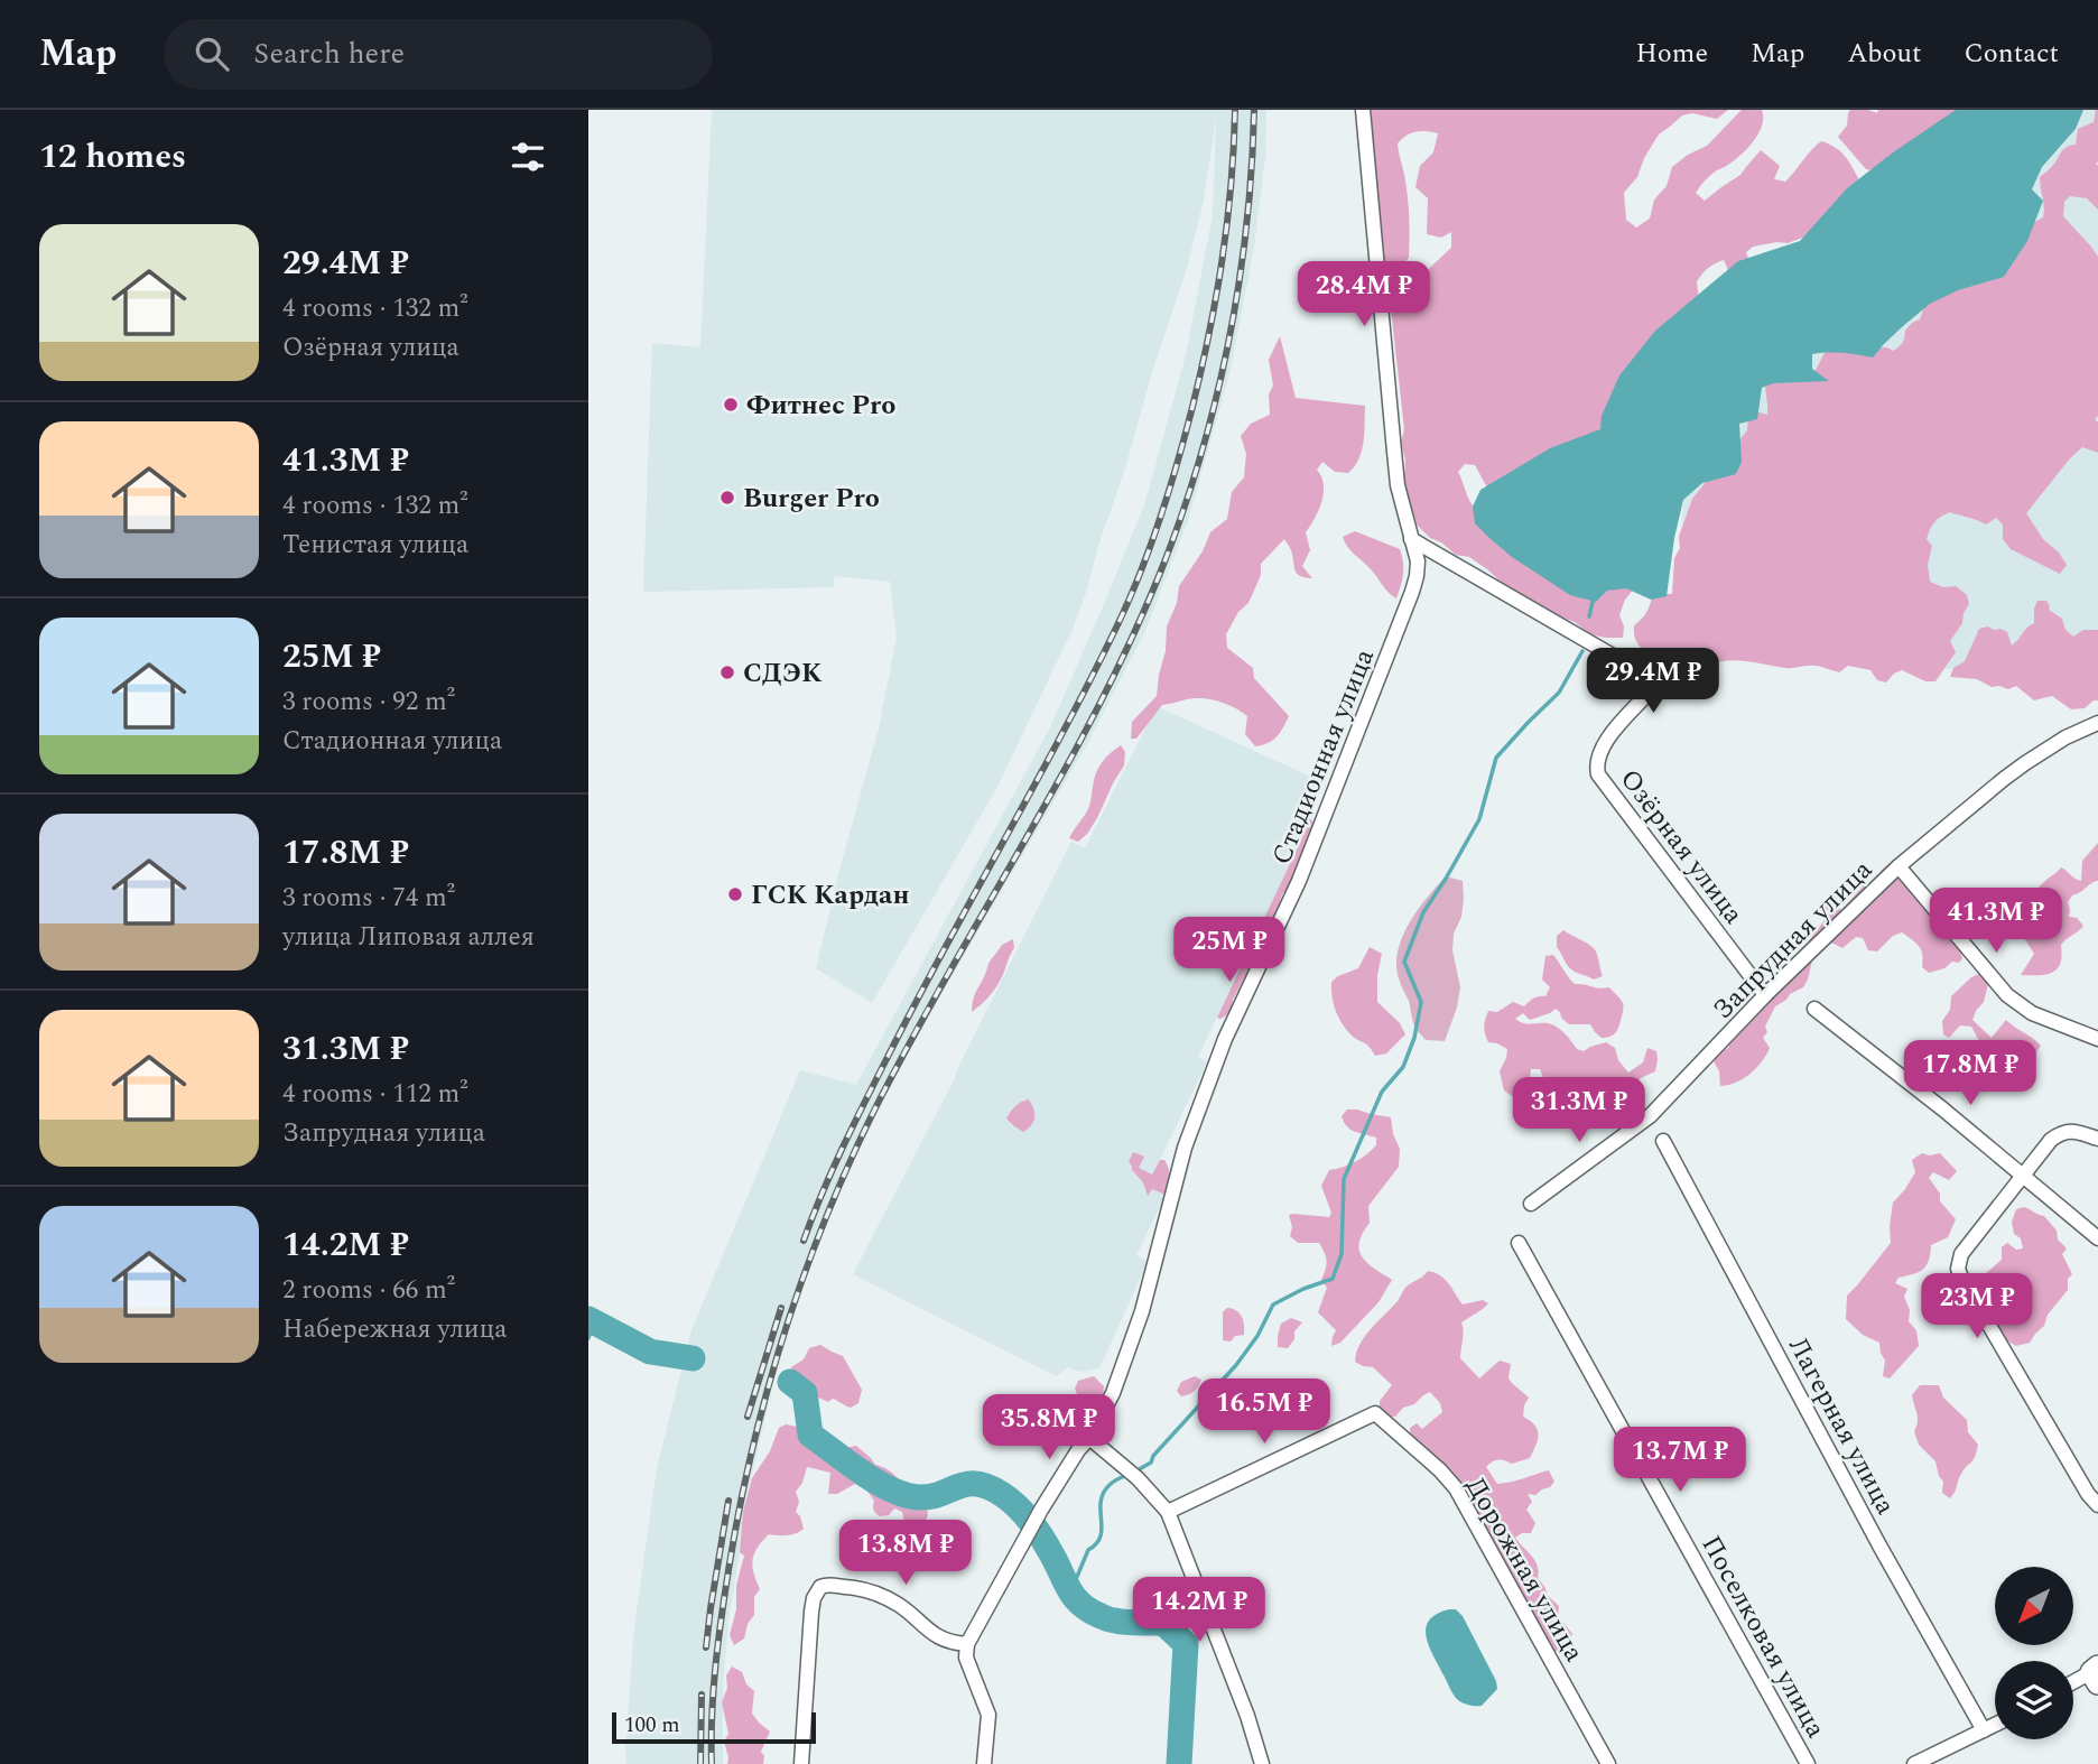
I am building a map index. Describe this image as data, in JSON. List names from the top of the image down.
{
  "streets": {
    "street": [
      "Стадионная улица",
      "Озёрная улица",
      "Запрудная улица",
      "Лагерная улица",
      "Дорожная улица",
      "Поселковая улица"
    ]
  },
  "crossings": [
    ["Стадионная улица", "Озёрная улица"],
    ["Озёрная улица", "Запрудная улица"]
  ],
  "places": [
    "Фитнес Pro",
    "Burger Pro",
    "СДЭК",
    "ГСК Кардан"
  ],
  "scale_bar": "100 m",
  "north": "bottom left",
  "page": {
    "header": "Map",
    "search": "Search here",
    "nav": [
      "Home",
      "Map",
      "About",
      "Contact"
    ],
    "heading": "12 homes",
    "list": [
      {
        "name": "29.4M ₽",
        "note": "4 rooms · 132 m² · Озёрная улица"
      },
      {
        "name": "41.3M ₽",
        "note": "4 rooms · 132 m² · Тенистая улица"
      },
      {
        "name": "25M ₽",
        "note": "3 rooms · 92 m² · Стадионная улица"
      },
      {
        "name": "17.8M ₽",
        "note": "3 rooms · 74 m² · улица Липовая аллея"
      },
      {
        "name": "31.3M ₽",
        "note": "4 rooms · 112 m² · Запрудная улица"
      },
      {
        "name": "14.2M ₽",
        "note": "2 rooms · 66 m² · Набережная улица"
      }
    ],
    "price": [
      "28.4M ₽",
      "29.4M ₽",
      "41.3M ₽",
      "25M ₽",
      "17.8M ₽",
      "31.3M ₽",
      "23M ₽",
      "16.5M ₽",
      "35.8M ₽",
      "13.7M ₽",
      "13.8M ₽",
      "14.2M ₽"
    ],
    "scale": "100 m"
  }
}
